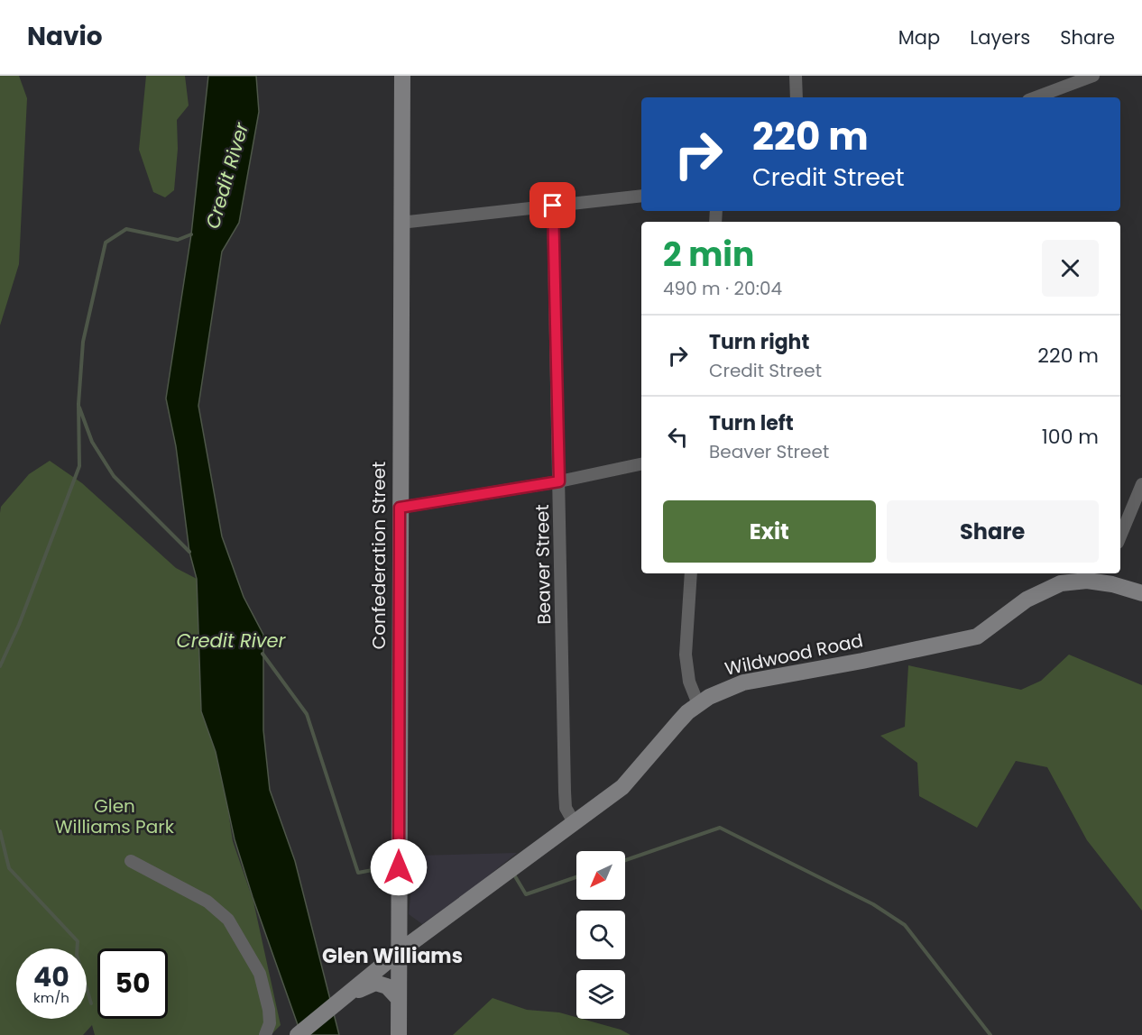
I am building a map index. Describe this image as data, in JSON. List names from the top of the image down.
{
  "streets": {
    "main road": ["Confederation Street", "Wildwood Road"],
    "street": ["Beaver Street"]
  },
  "crossings": [
    ["Confederation Street", "Wildwood Road"],
    ["Beaver Street", "Wildwood Road"]
  ],
  "districts": ["Glen Williams"],
  "water": ["Credit River"],
  "parks": ["Glen Williams Park"],
  "north": "bottom left",
  "page": {
    "header": "Navio",
    "nav": ["Map", "Layers", "Share"],
    "turn": ["220 m", "Credit Street"],
    "heading": ["2 min", "490 m · 20:04"],
    "list": [
      {
        "name": "Turn right",
        "note": "Credit Street",
        "value": "220 m"
      },
      {
        "name": "Turn left",
        "note": "Beaver Street",
        "value": "100 m"
      }
    ],
    "buttons": ["Exit", "Share"],
    "speed": "40 km/h",
    "limit": "50"
  }
}
